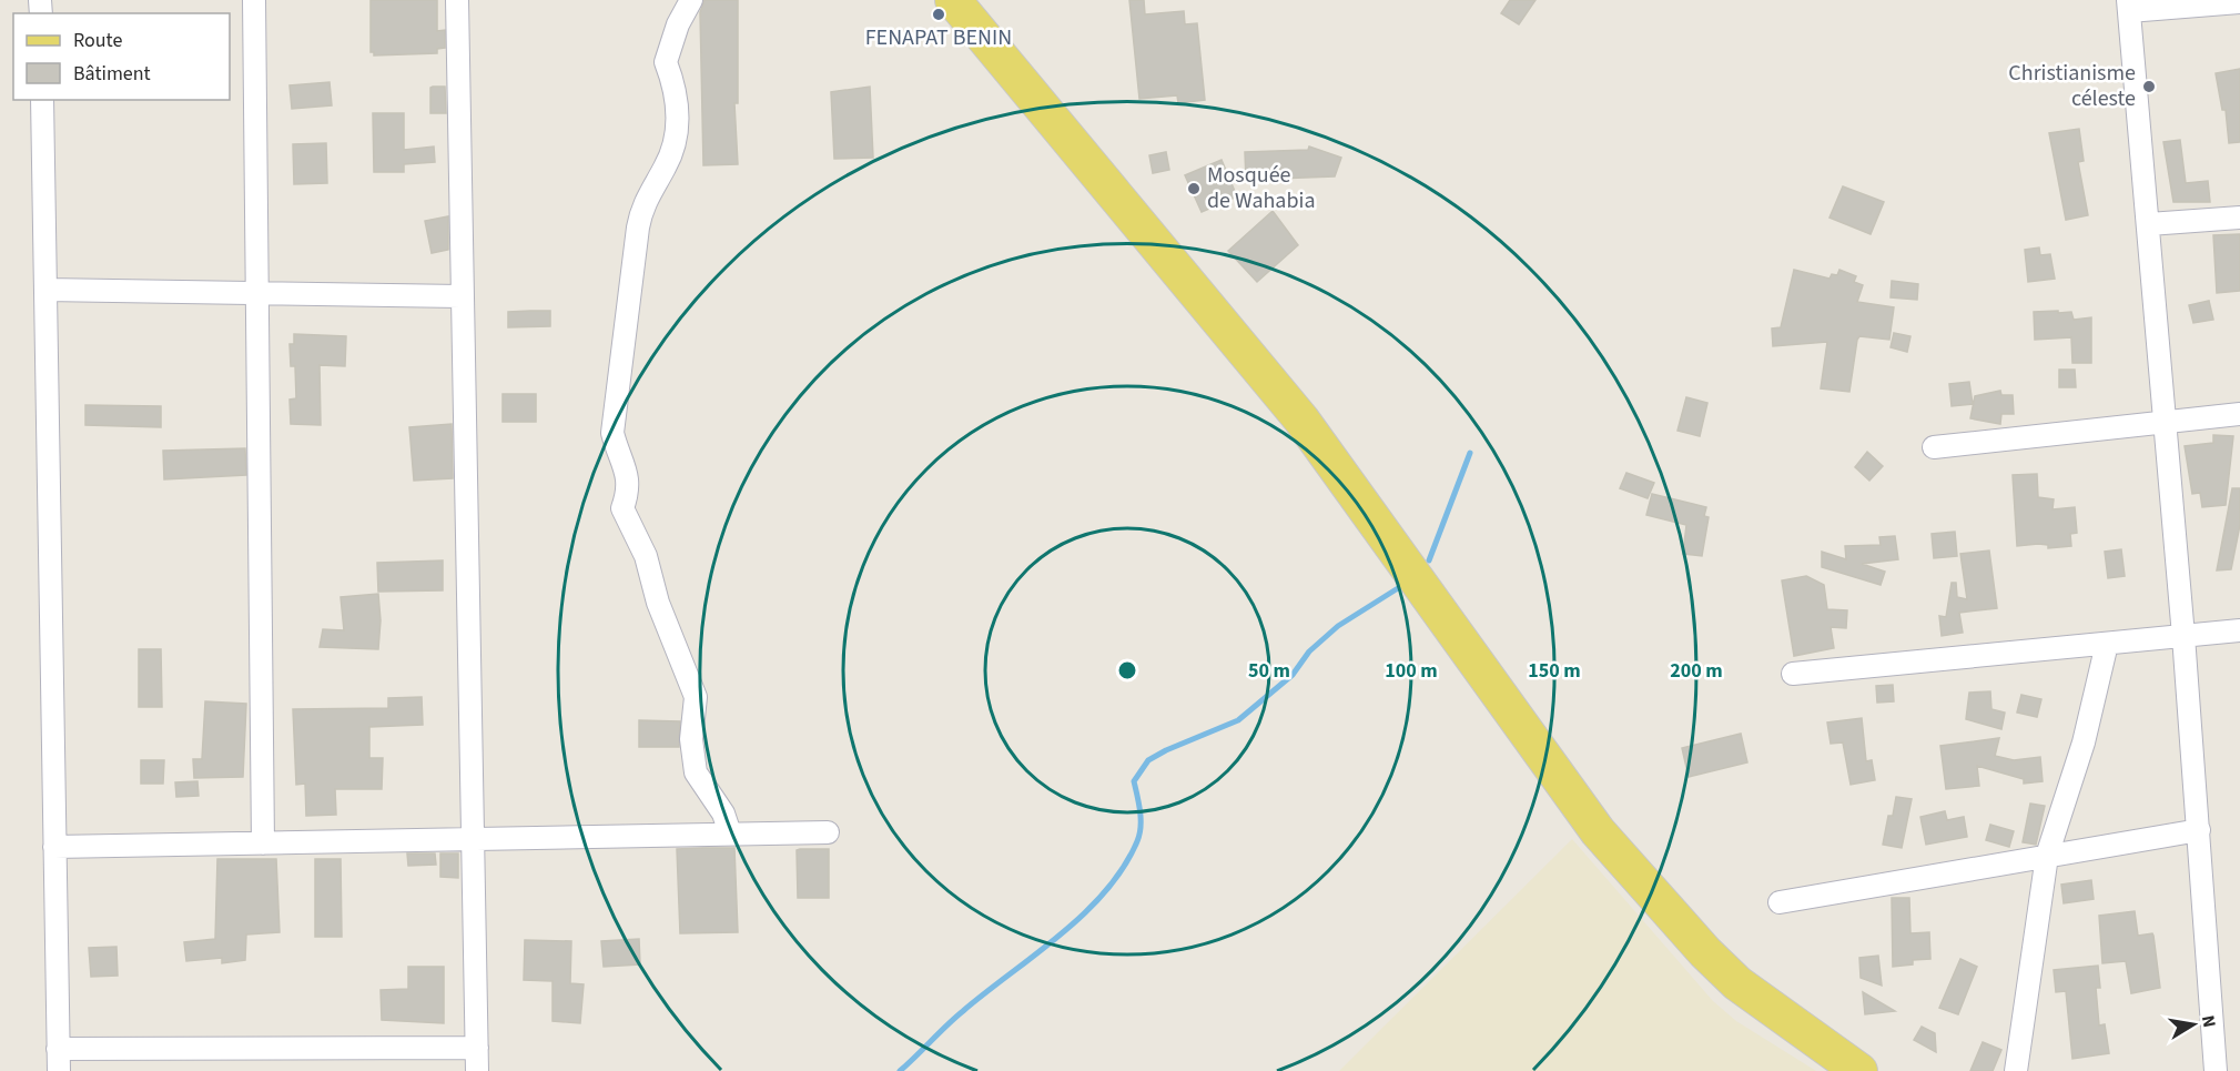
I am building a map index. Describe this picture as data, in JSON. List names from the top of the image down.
{
  "places": ["FENAPAT BENIN", "Christianisme céleste", "Mosquée de Wahabia"],
  "legend": ["Route", "Bâtiment"],
  "north": "right",
  "rings": [
    "50 m",
    "100 m",
    "150 m",
    "200 m"
  ]
}
